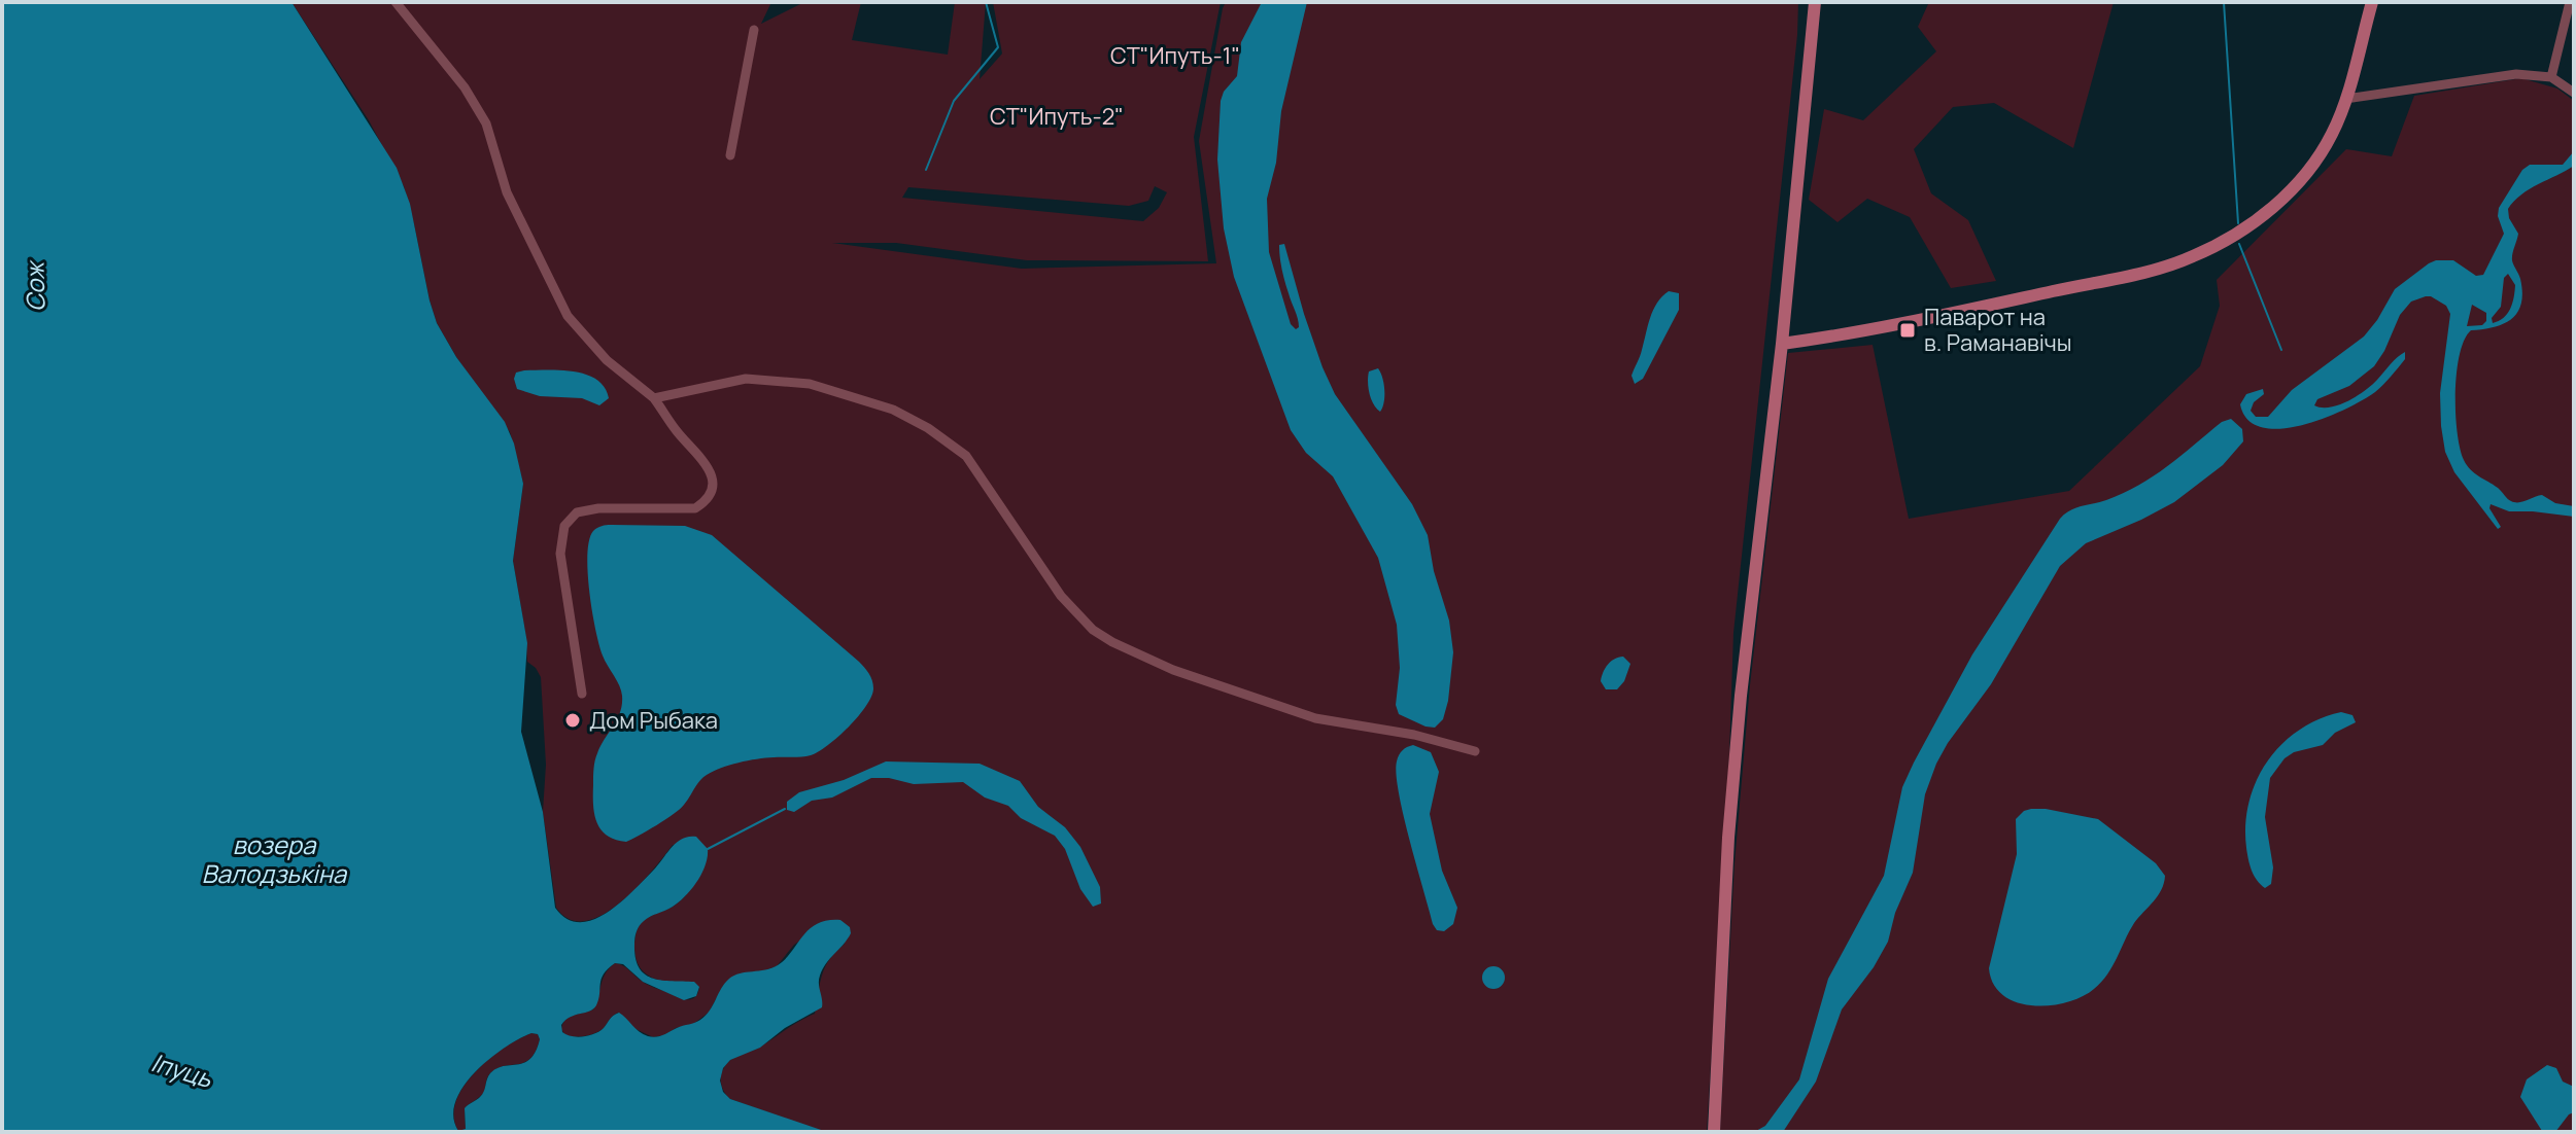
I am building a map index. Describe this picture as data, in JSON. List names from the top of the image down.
{
  "water": ["Сож", "возера Валодзькіна", "Іпуць"],
  "parks": ["СТ\"Ипуть-1\"", "СТ\"Ипуть-2\""],
  "places": {
    "transit": ["Паварот на в. Раманавічы"],
    "other": ["Дом Рыбака"]
  }
}
